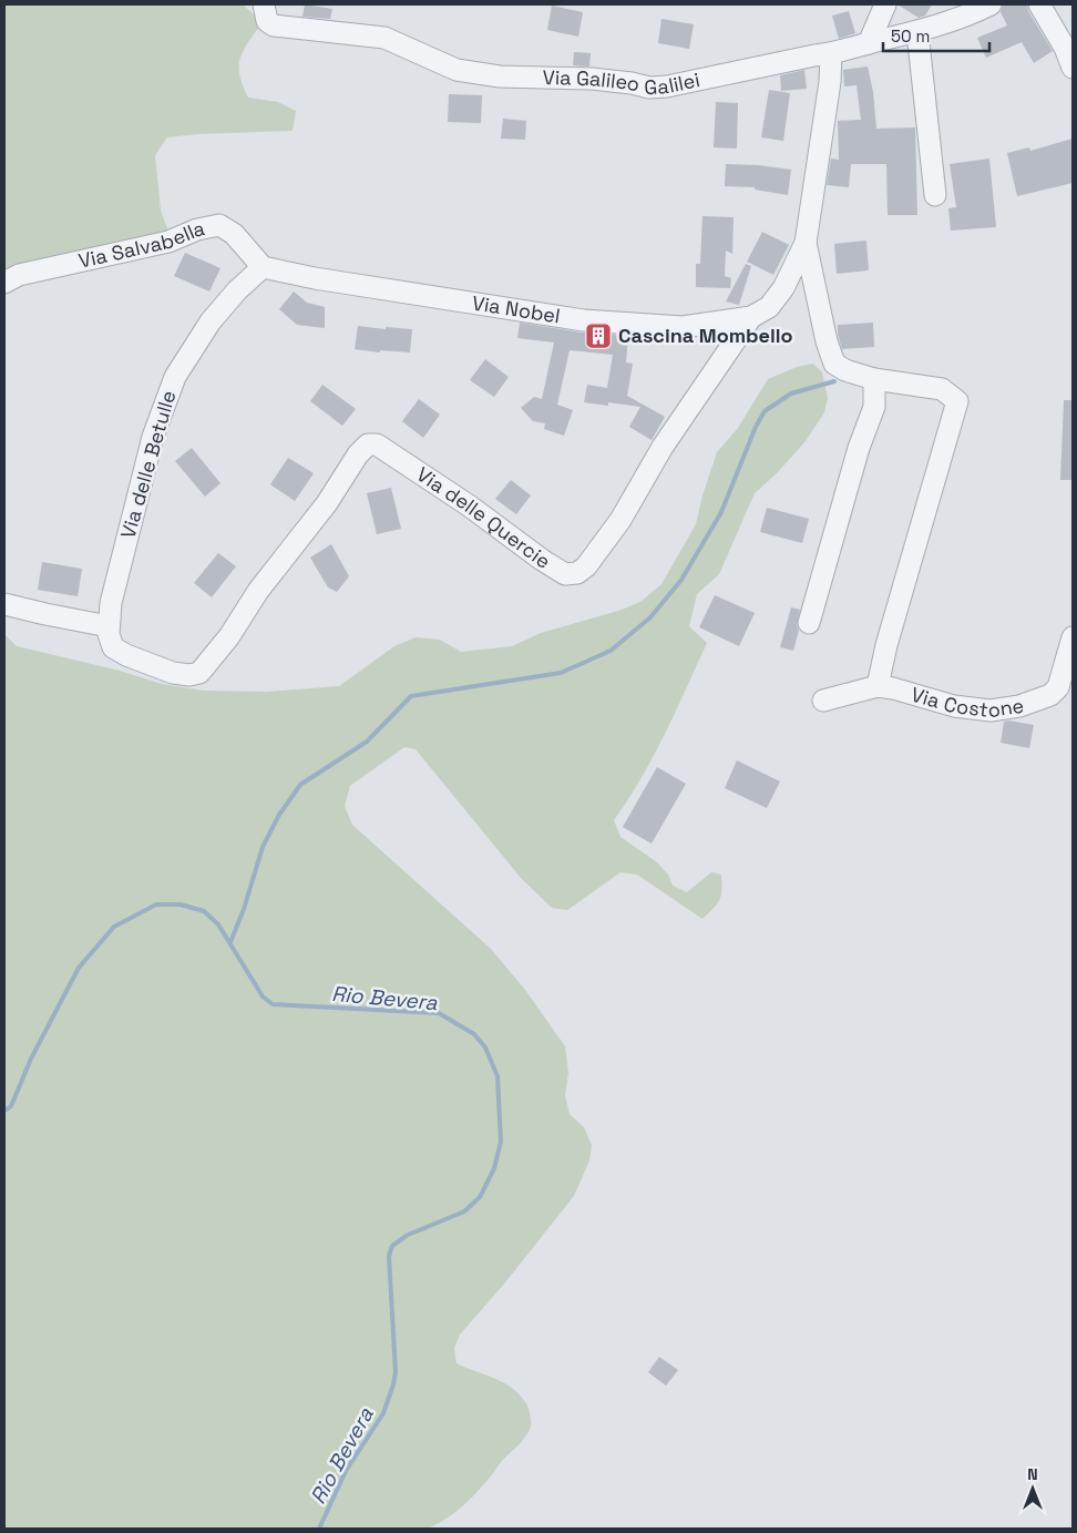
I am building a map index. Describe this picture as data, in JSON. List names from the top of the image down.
{
  "streets": {
    "street": [
      "Via Galileo Galilei",
      "Via Salvabella",
      "Via Nobel",
      "Via delle Betulle",
      "Via delle Quercie",
      "Via Costone"
    ]
  },
  "crossings": [
    ["Via Galileo Galilei", "Via Nobel"],
    ["Via Salvabella", "Via Nobel"],
    ["Via Salvabella", "Via delle Betulle"],
    ["Via Nobel", "Via delle Betulle"],
    ["Via Nobel", "Via delle Quercie"],
    ["Via delle Betulle", "Via delle Quercie"]
  ],
  "water": ["Rio Bevera"],
  "places": {
    "building": ["Cascina Mombello"]
  },
  "scale_bar": "50 m",
  "north": "top"
}
